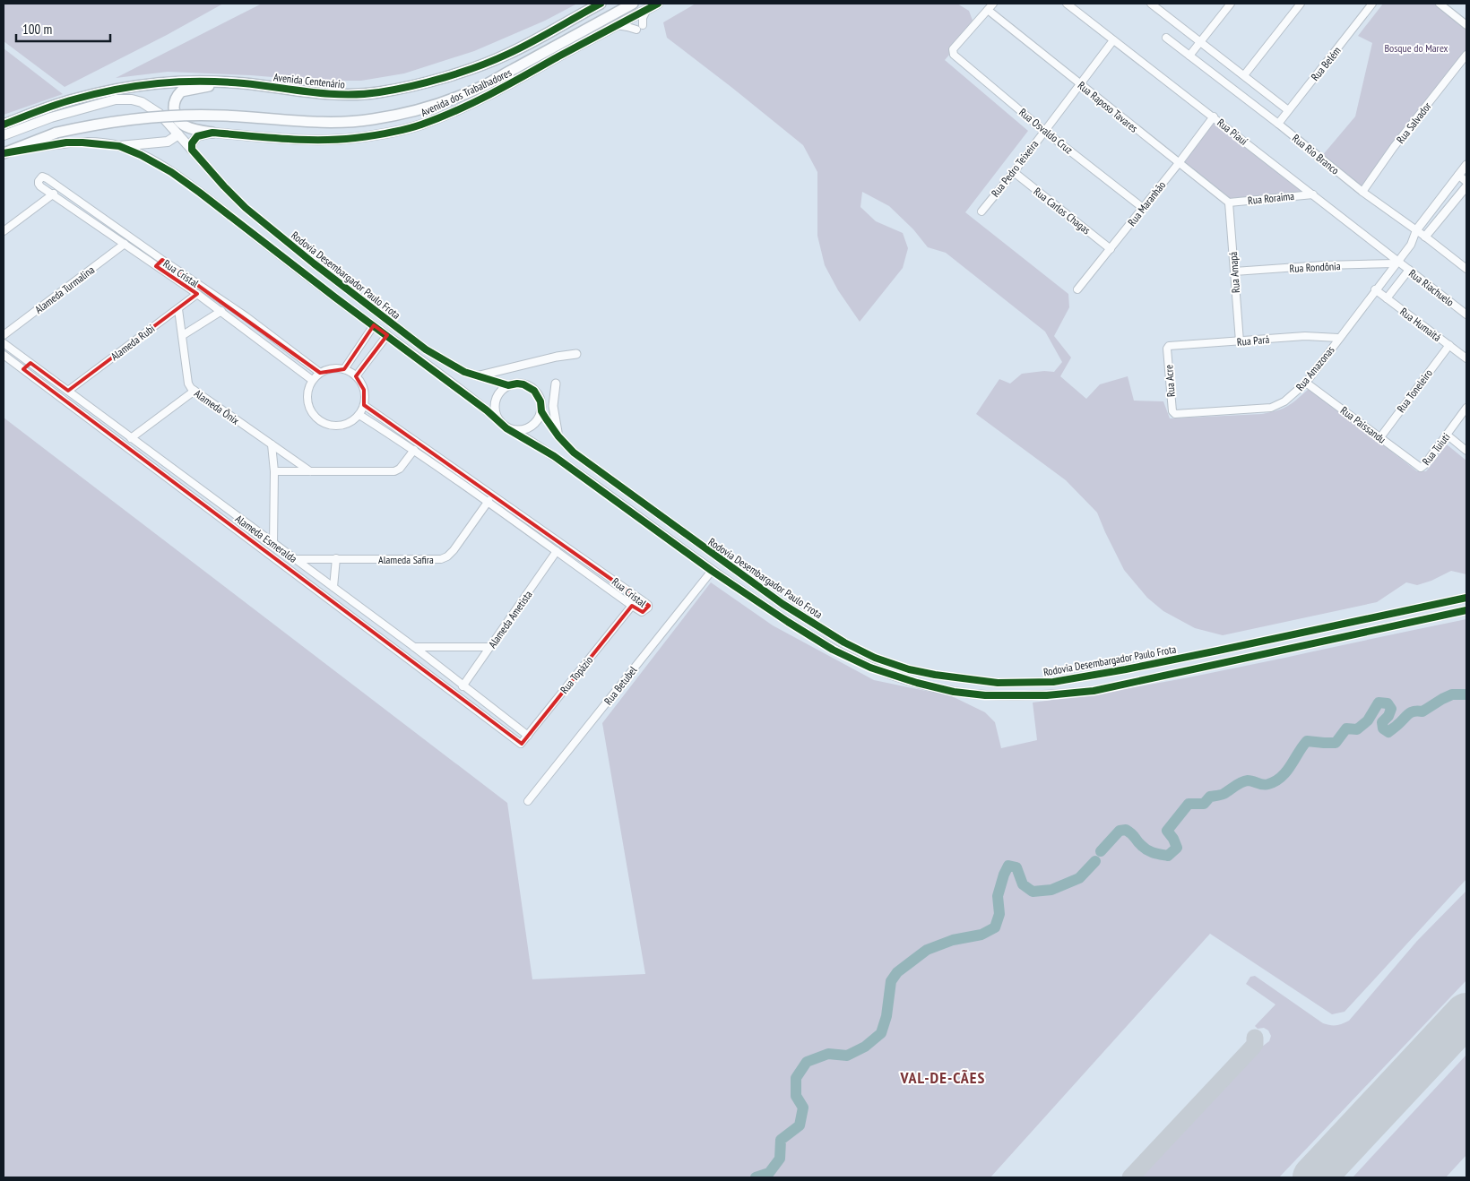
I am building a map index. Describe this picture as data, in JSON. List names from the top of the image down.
{
  "streets": {
    "main road": ["Avenida Centenário", "Avenida dos Trabalhadores", "Rodovia Desembargador Paulo Frota"],
    "street": [
      "Rua Belém",
      "Rua Raposo Tavares",
      "Rua Salvador",
      "Rua Osvaldo Cruz",
      "Rua Piauí",
      "Rua Rio Branco",
      "Rua Pedro Teixeira",
      "Rua Roraima",
      "Rua Maranhão",
      "Rua Carlos Chagas",
      "Rua Rondônia",
      "Rua Amapá",
      "Rua Cristal",
      "Rua Riachuelo",
      "Alameda Turmalina",
      "Rua Humaitá",
      "Rua Pará",
      "Alameda Rubi",
      "Rua Amazonas",
      "Rua Acre",
      "Rua Toneleiro",
      "Alameda Ônix",
      "Rua Paissandu",
      "Rua Tuiuti",
      "Alameda Esmeralda",
      "Alameda Safira",
      "Alameda Ametista",
      "Rua Topázio",
      "Rua Betubel"
    ]
  },
  "crossings": [
    ["Rua Belém", "Rua Rio Branco"],
    ["Rua Raposo Tavares", "Rua Osvaldo Cruz"],
    ["Rua Raposo Tavares", "Rua Pedro Teixeira"],
    ["Rua Raposo Tavares", "Rua Roraima"],
    ["Rua Raposo Tavares", "Rua Maranhão"],
    ["Rua Raposo Tavares", "Rua Amapá"],
    ["Rua Salvador", "Rua Rio Branco"],
    ["Rua Osvaldo Cruz", "Rua Pedro Teixeira"],
    ["Rua Osvaldo Cruz", "Rua Maranhão"],
    ["Rua Piauí", "Rua Pedro Teixeira"],
    ["Rua Piauí", "Rua Roraima"],
    ["Rua Piauí", "Rua Maranhão"],
    ["Rua Piauí", "Rua Rondônia"],
    ["Rua Piauí", "Rua Riachuelo"],
    ["Rua Piauí", "Rua Amazonas"],
    ["Rua Rio Branco", "Rua Amazonas"],
    ["Rua Pedro Teixeira", "Rua Carlos Chagas"],
    ["Rua Roraima", "Rua Amapá"],
    ["Rua Maranhão", "Rua Carlos Chagas"],
    ["Rua Rondônia", "Rua Amapá"],
    ["Rua Rondônia", "Rua Riachuelo"],
    ["Rua Rondônia", "Rua Amazonas"],
    ["Rua Amapá", "Rua Pará"],
    ["Rua Cristal", "Alameda Turmalina"],
    ["Rua Cristal", "Alameda Rubi"],
    ["Rua Cristal", "Alameda Safira"],
    ["Rua Cristal", "Alameda Ametista"],
    ["Rua Cristal", "Rua Topázio"],
    ["Rodovia Desembargador Paulo Frota", "Rua Betubel"],
    ["Rua Riachuelo", "Rua Amazonas"],
    ["Rua Humaitá", "Rua Amazonas"],
    ["Rua Humaitá", "Rua Toneleiro"],
    ["Rua Pará", "Rua Amazonas"],
    ["Rua Pará", "Rua Acre"],
    ["Alameda Rubi", "Alameda Ônix"],
    ["Alameda Rubi", "Alameda Esmeralda"],
    ["Rua Amazonas", "Rua Acre"],
    ["Rua Amazonas", "Rua Paissandu"],
    ["Rua Toneleiro", "Rua Paissandu"],
    ["Rua Paissandu", "Rua Tuiuti"],
    ["Alameda Esmeralda", "Alameda Safira"],
    ["Alameda Esmeralda", "Alameda Ametista"],
    ["Alameda Esmeralda", "Rua Topázio"]
  ],
  "districts": ["VAL-DE-CÃES"],
  "parks": ["Bosque do Marex"],
  "scale_bar": "100 m"
}
